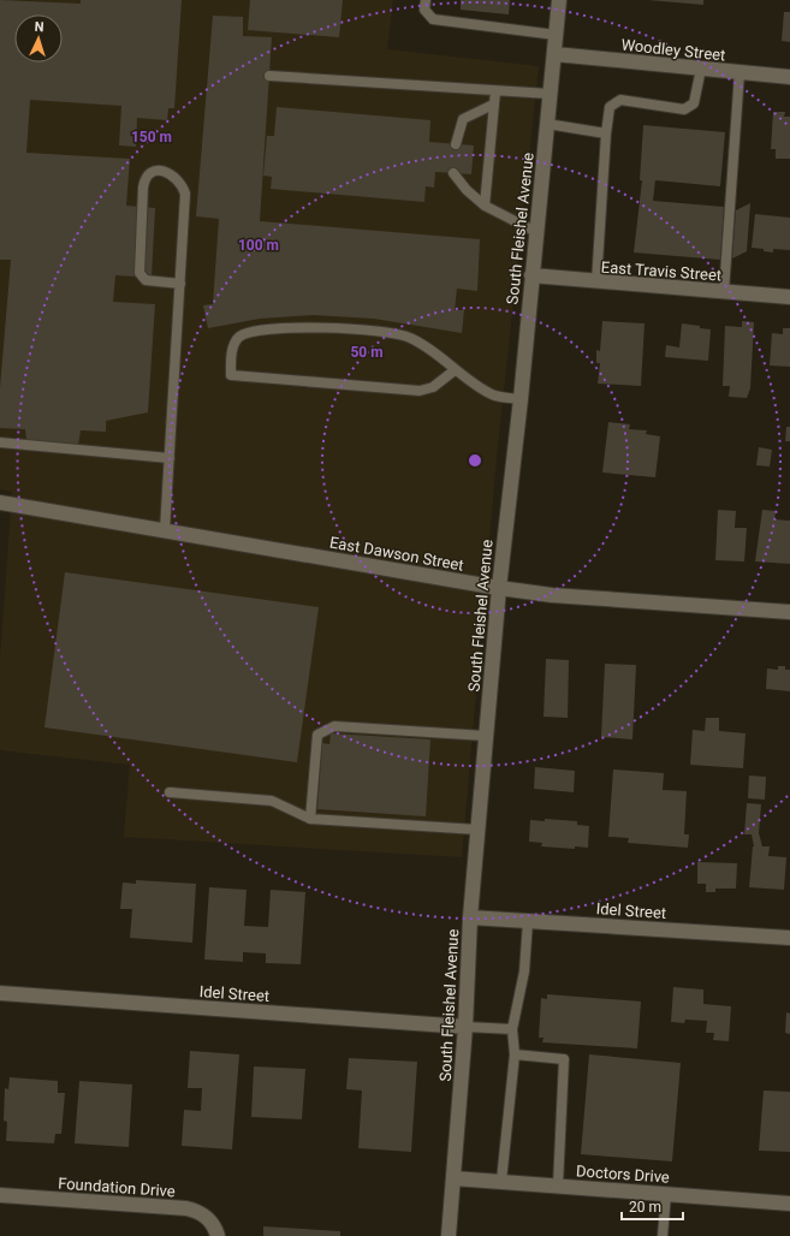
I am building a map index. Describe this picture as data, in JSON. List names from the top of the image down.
{
  "streets": {
    "street": [
      "Woodley Street",
      "South Fleishel Avenue",
      "East Travis Street",
      "East Dawson Street",
      "Idel Street",
      "Doctors Drive",
      "Foundation Drive"
    ]
  },
  "crossings": [
    ["Woodley Street", "South Fleishel Avenue"],
    ["South Fleishel Avenue", "East Travis Street"],
    ["South Fleishel Avenue", "East Dawson Street"],
    ["South Fleishel Avenue", "Idel Street"],
    ["South Fleishel Avenue", "Doctors Drive"]
  ],
  "scale_bar": "20 m",
  "north": "top",
  "rings": ["150 m", "100 m", "50 m"]
}
